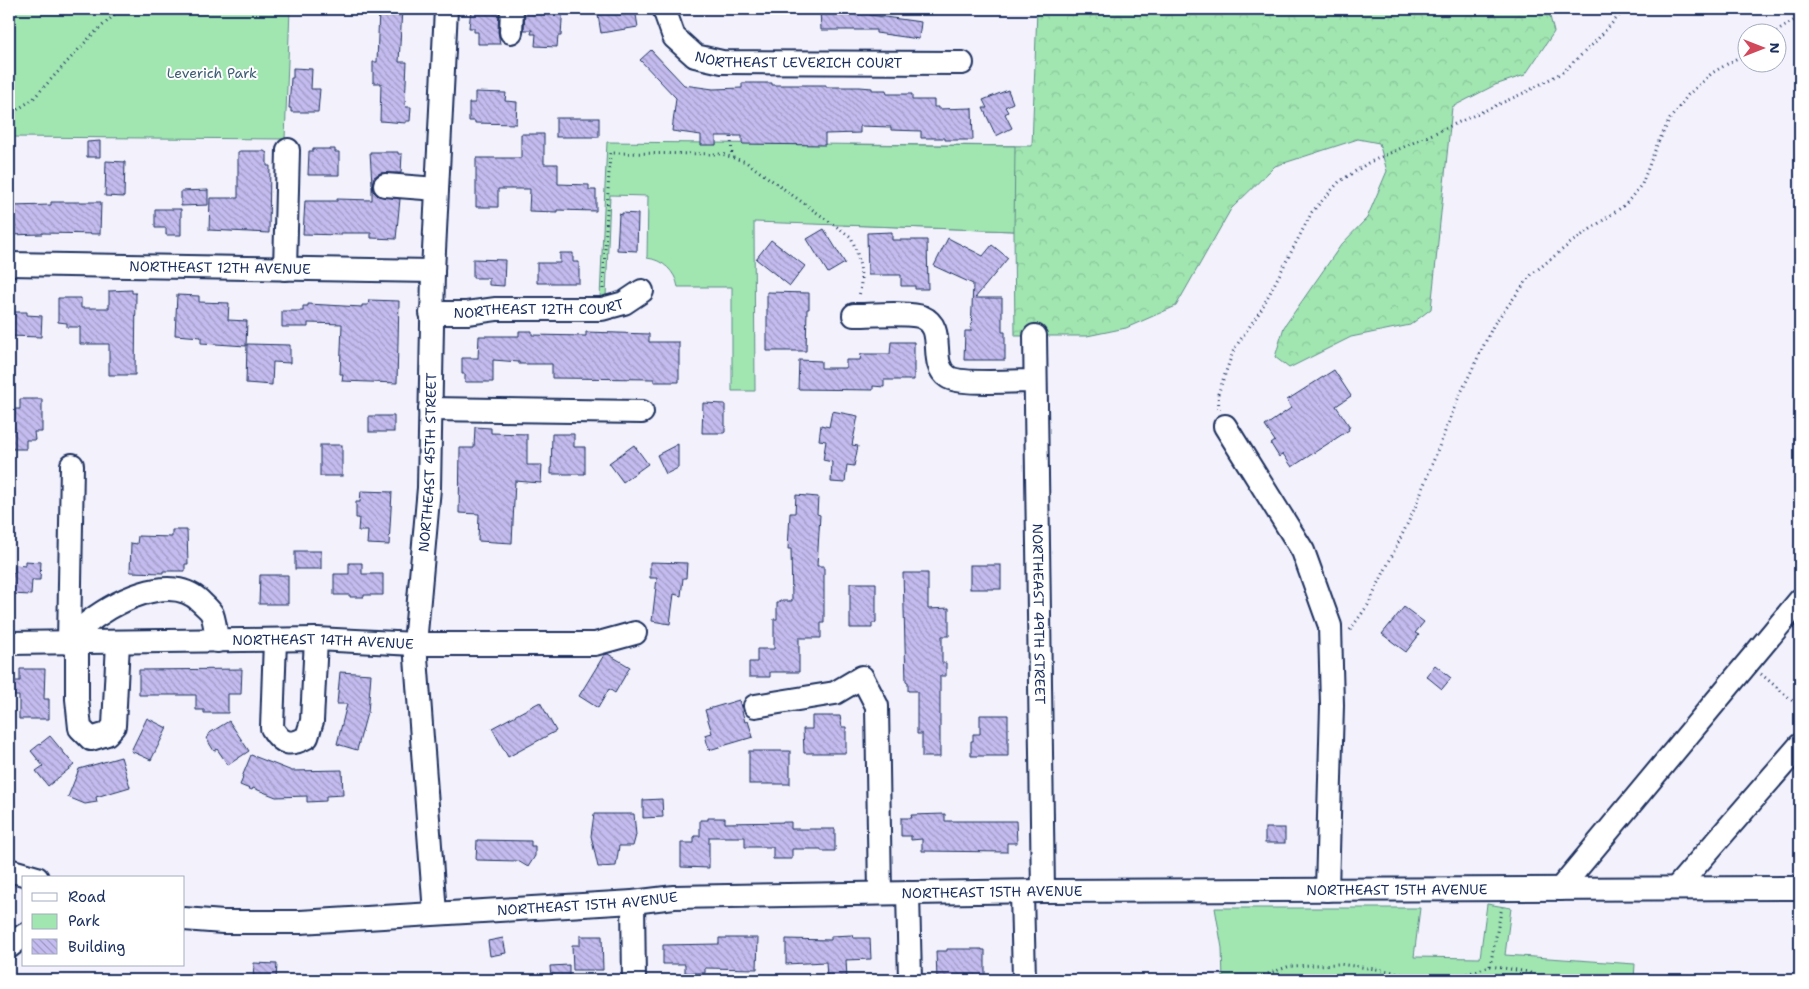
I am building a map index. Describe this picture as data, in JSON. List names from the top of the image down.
{
  "streets": {
    "street": [
      "NORTHEAST LEVERICH COURT",
      "NORTHEAST 12TH AVENUE",
      "NORTHEAST 12TH COURT",
      "NORTHEAST 45TH STREET",
      "NORTHEAST 49TH STREET",
      "NORTHEAST 14TH AVENUE",
      "NORTHEAST 15TH AVENUE"
    ]
  },
  "crossings": [
    ["NORTHEAST 12TH AVENUE", "NORTHEAST 45TH STREET"],
    ["NORTHEAST 12TH COURT", "NORTHEAST 45TH STREET"],
    ["NORTHEAST 45TH STREET", "NORTHEAST 14TH AVENUE"],
    ["NORTHEAST 45TH STREET", "NORTHEAST 15TH AVENUE"],
    ["NORTHEAST 49TH STREET", "NORTHEAST 15TH AVENUE"]
  ],
  "parks": ["Leverich Park"],
  "legend": ["Road", "Park", "Building"],
  "north": "right"
}
